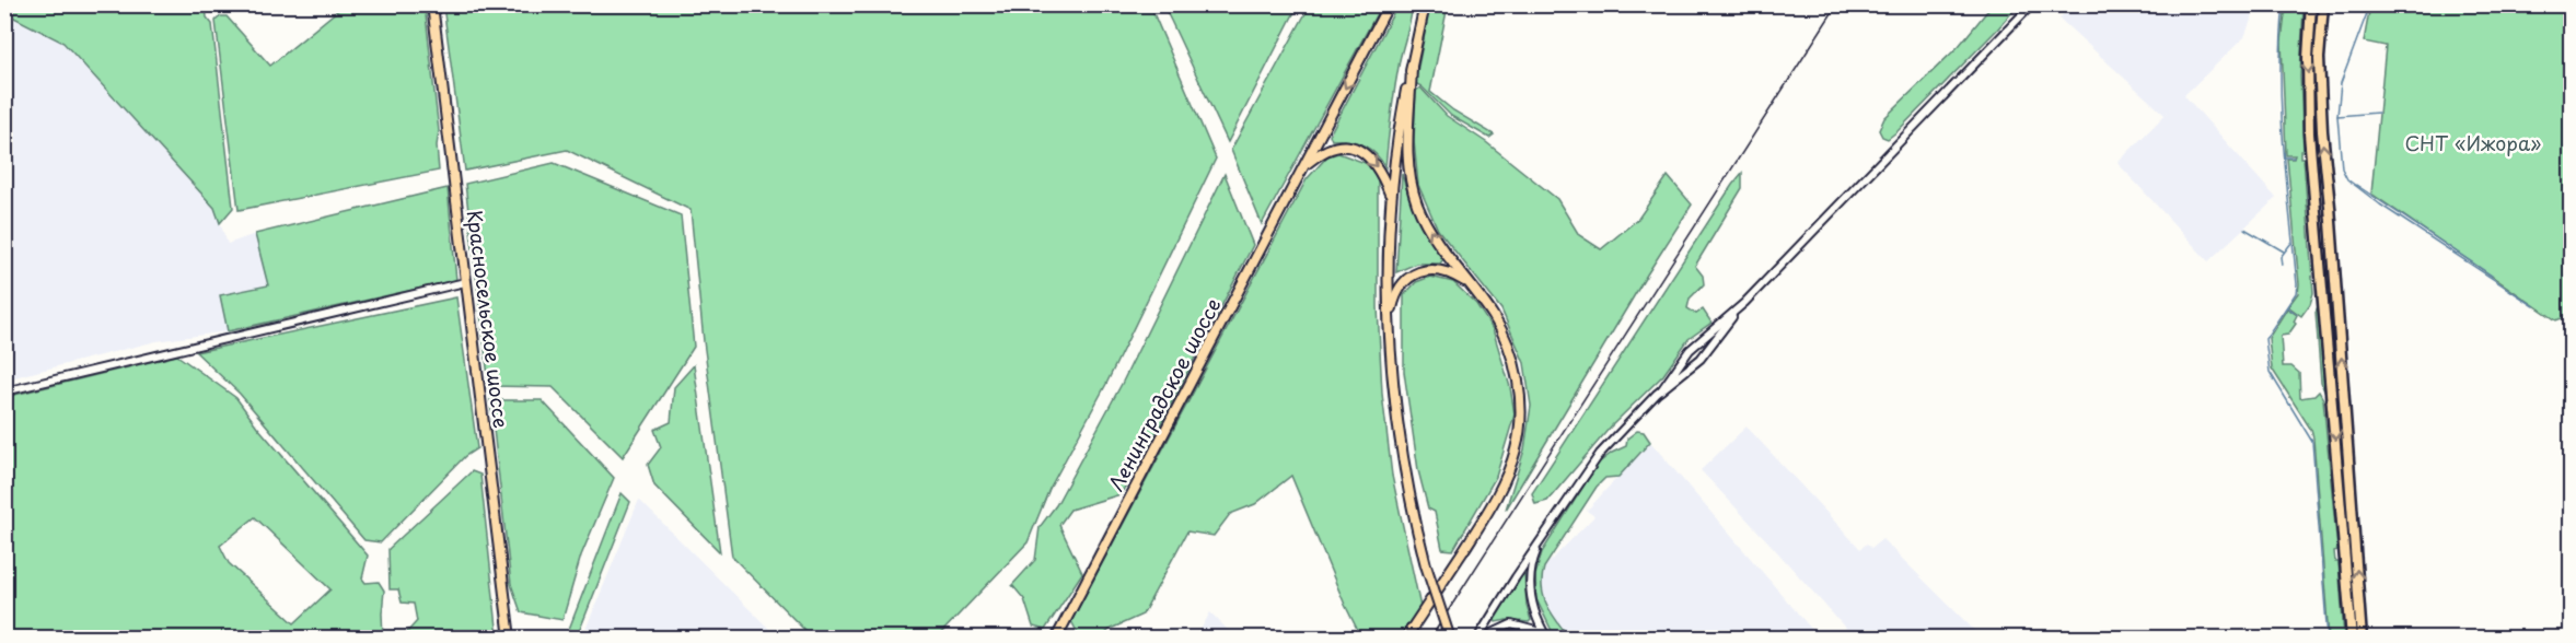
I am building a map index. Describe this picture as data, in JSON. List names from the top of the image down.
{
  "streets": {
    "main road": ["Красносельское шоссе", "Ленинградское шоссе"]
  },
  "parks": ["СНТ «Ижора»"]
}
